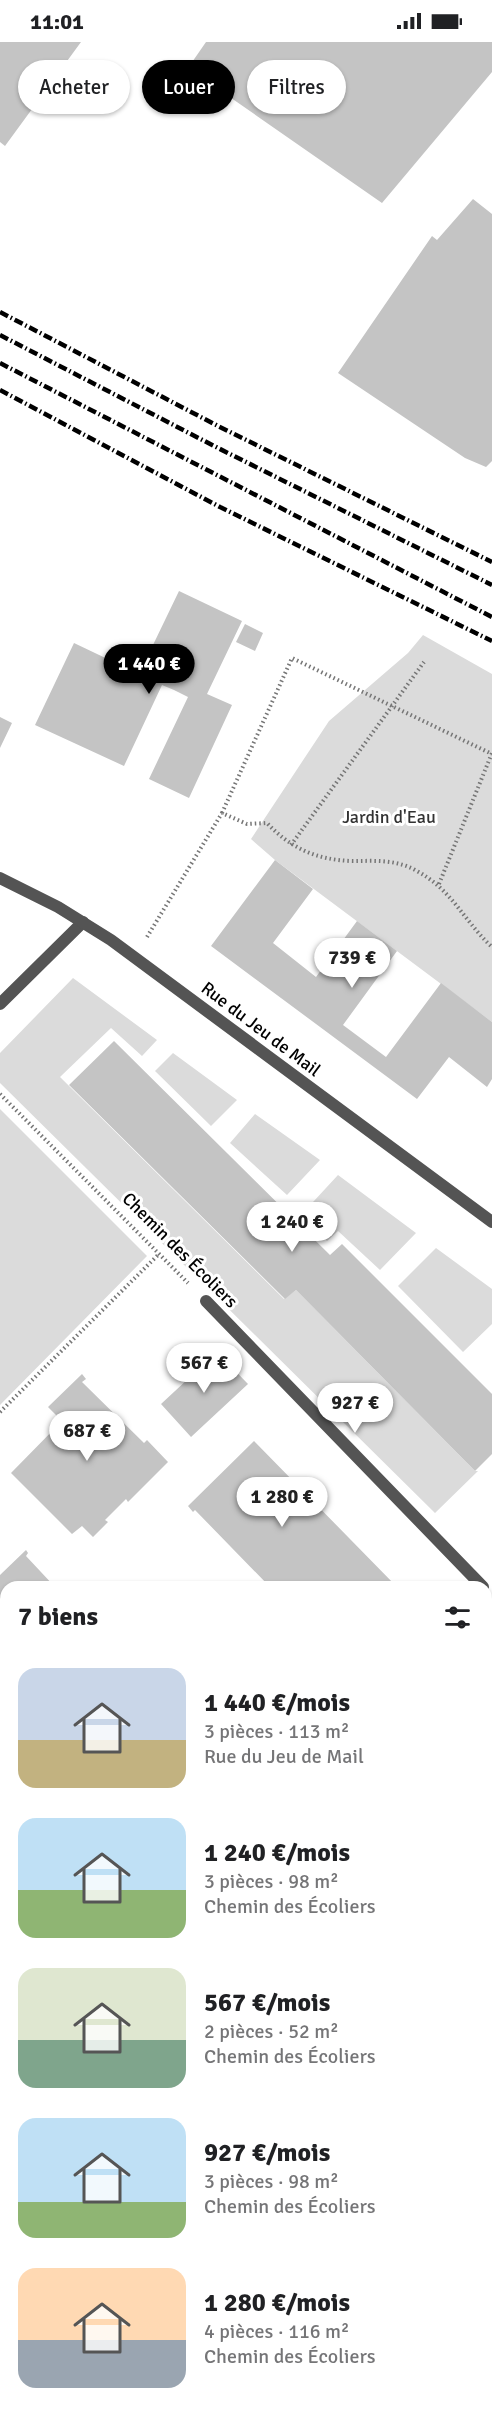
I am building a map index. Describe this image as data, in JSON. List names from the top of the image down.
{
  "streets": {
    "street": ["Rue du Jeu de Mail", "Chemin des Écoliers"]
  },
  "parks": ["Jardin d'Eau"],
  "page": {
    "status": "11:01",
    "chip": ["Acheter", "Louer", "Filtres"],
    "price": [
      "1 440 €",
      "739 €",
      "1 240 €",
      "567 €",
      "927 €",
      "687 €",
      "1 280 €"
    ],
    "heading": "7 biens",
    "list": [
      {
        "name": "1 440 €/mois",
        "note": "3 pièces · 113 m² · Rue du Jeu de Mail"
      },
      {
        "name": "1 240 €/mois",
        "note": "3 pièces · 98 m² · Chemin des Écoliers"
      },
      {
        "name": "567 €/mois",
        "note": "2 pièces · 52 m² · Chemin des Écoliers"
      },
      {
        "name": "927 €/mois",
        "note": "3 pièces · 98 m² · Chemin des Écoliers"
      },
      {
        "name": "1 280 €/mois",
        "note": "4 pièces · 116 m² · Chemin des Écoliers"
      }
    ]
  }
}
